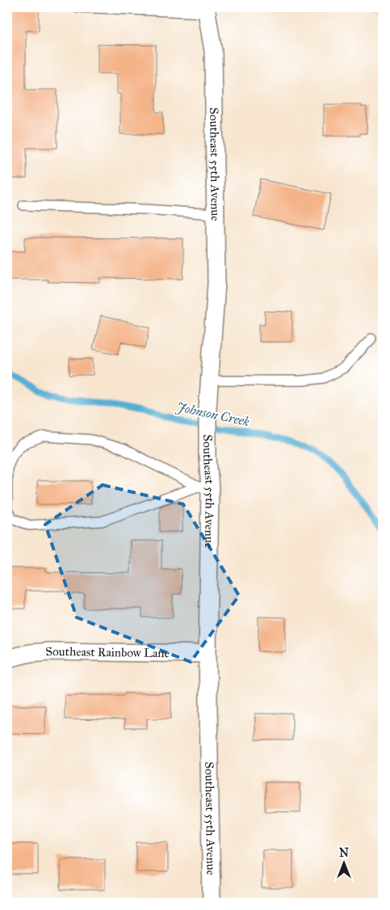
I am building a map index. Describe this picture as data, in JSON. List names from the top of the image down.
{
  "streets": {
    "street": ["Southeast 55th Avenue", "Southeast Rainbow Lane"]
  },
  "crossings": [
    ["Southeast 55th Avenue", "Southeast Rainbow Lane"]
  ],
  "water": ["Johnson Creek"],
  "north": "top"
}
